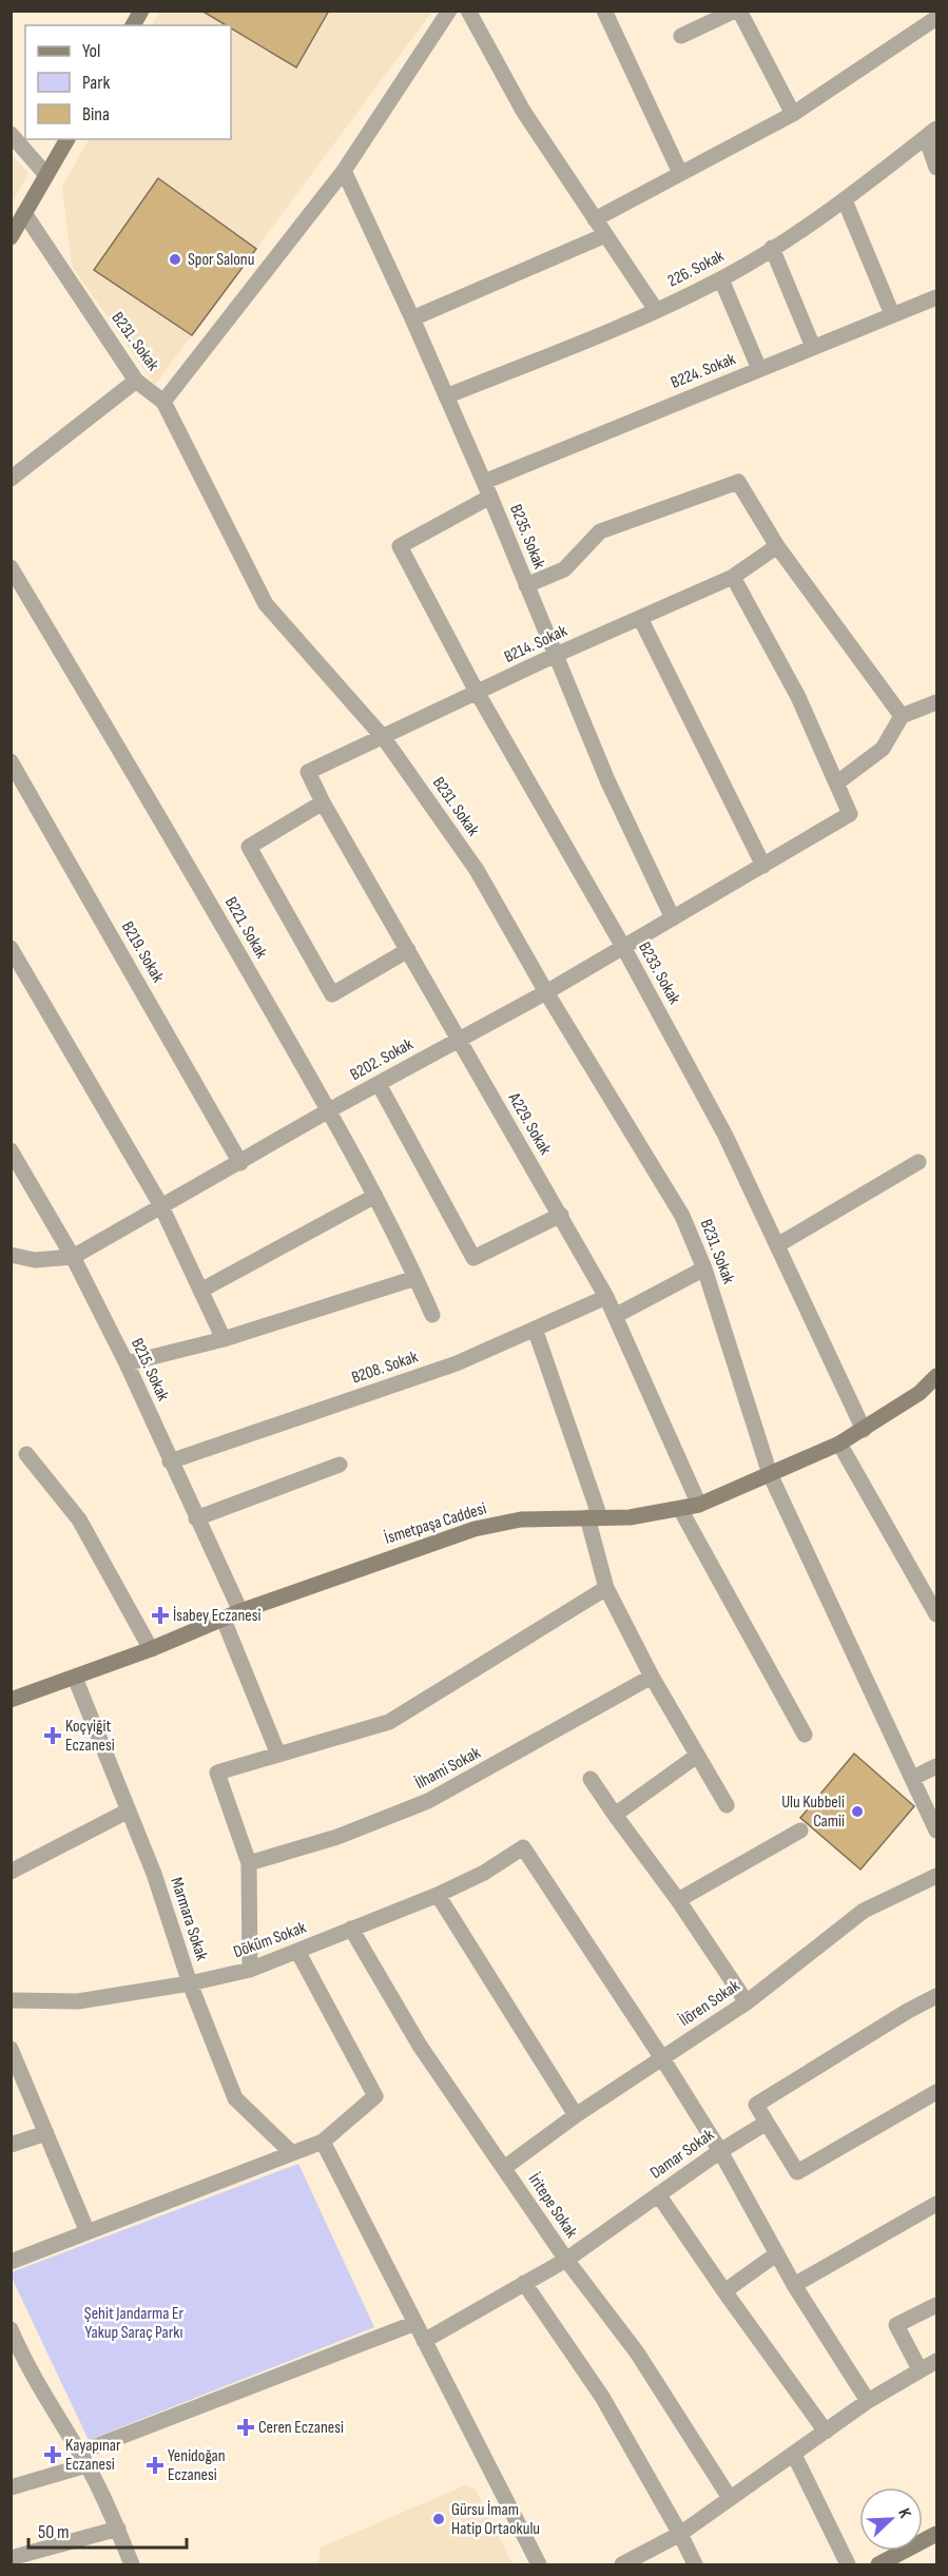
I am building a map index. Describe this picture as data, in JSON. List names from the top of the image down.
{
  "streets": {
    "main road": ["İsmetpaşa Caddesi"],
    "street": [
      "226. Sokak",
      "B231. Sokak",
      "B224. Sokak",
      "B235. Sokak",
      "B214. Sokak",
      "B221. Sokak",
      "B219. Sokak",
      "B233. Sokak",
      "B202. Sokak",
      "A229. Sokak",
      "B208. Sokak",
      "B215. Sokak",
      "İlhami Sokak",
      "Marmara Sokak",
      "Döküm Sokak",
      "İlören Sokak",
      "Damar Sokak",
      "İritepe Sokak"
    ]
  },
  "crossings": [
    ["226. Sokak", "B235. Sokak"],
    ["B231. Sokak", "B214. Sokak"],
    ["B231. Sokak", "B202. Sokak"],
    ["B231. Sokak", "İsmetpaşa Caddesi"],
    ["B224. Sokak", "B235. Sokak"],
    ["B224. Sokak", "B233. Sokak"],
    ["B235. Sokak", "B214. Sokak"],
    ["B235. Sokak", "B202. Sokak"],
    ["B214. Sokak", "B233. Sokak"],
    ["B214. Sokak", "A229. Sokak"],
    ["B221. Sokak", "B202. Sokak"],
    ["B219. Sokak", "B202. Sokak"],
    ["B233. Sokak", "B202. Sokak"],
    ["B233. Sokak", "İsmetpaşa Caddesi"],
    ["B202. Sokak", "A229. Sokak"],
    ["B202. Sokak", "B215. Sokak"],
    ["A229. Sokak", "B208. Sokak"],
    ["A229. Sokak", "İsmetpaşa Caddesi"],
    ["B208. Sokak", "B215. Sokak"],
    ["B215. Sokak", "İsmetpaşa Caddesi"],
    ["İsmetpaşa Caddesi", "Marmara Sokak"],
    ["Marmara Sokak", "Döküm Sokak"],
    ["Döküm Sokak", "İlören Sokak"],
    ["Döküm Sokak", "İritepe Sokak"],
    ["İlören Sokak", "İritepe Sokak"],
    ["Damar Sokak", "İritepe Sokak"]
  ],
  "parks": ["Şehit Jandarma Er Yakup Saraç Parkı"],
  "places": {
    "other": ["Spor Salonu", "Ulu Kubbeli Camii", "Gürsu İmam Hatip Ortaokulu"],
    "health": [
      "İsabey Eczanesi",
      "Koçyiğit Eczanesi",
      "Ceren Eczanesi",
      "Kayapınar Eczanesi",
      "Yenidoğan Eczanesi"
    ]
  },
  "legend": ["Yol", "Park", "Bina"],
  "scale_bar": "50 m",
  "north": "top right"
}
